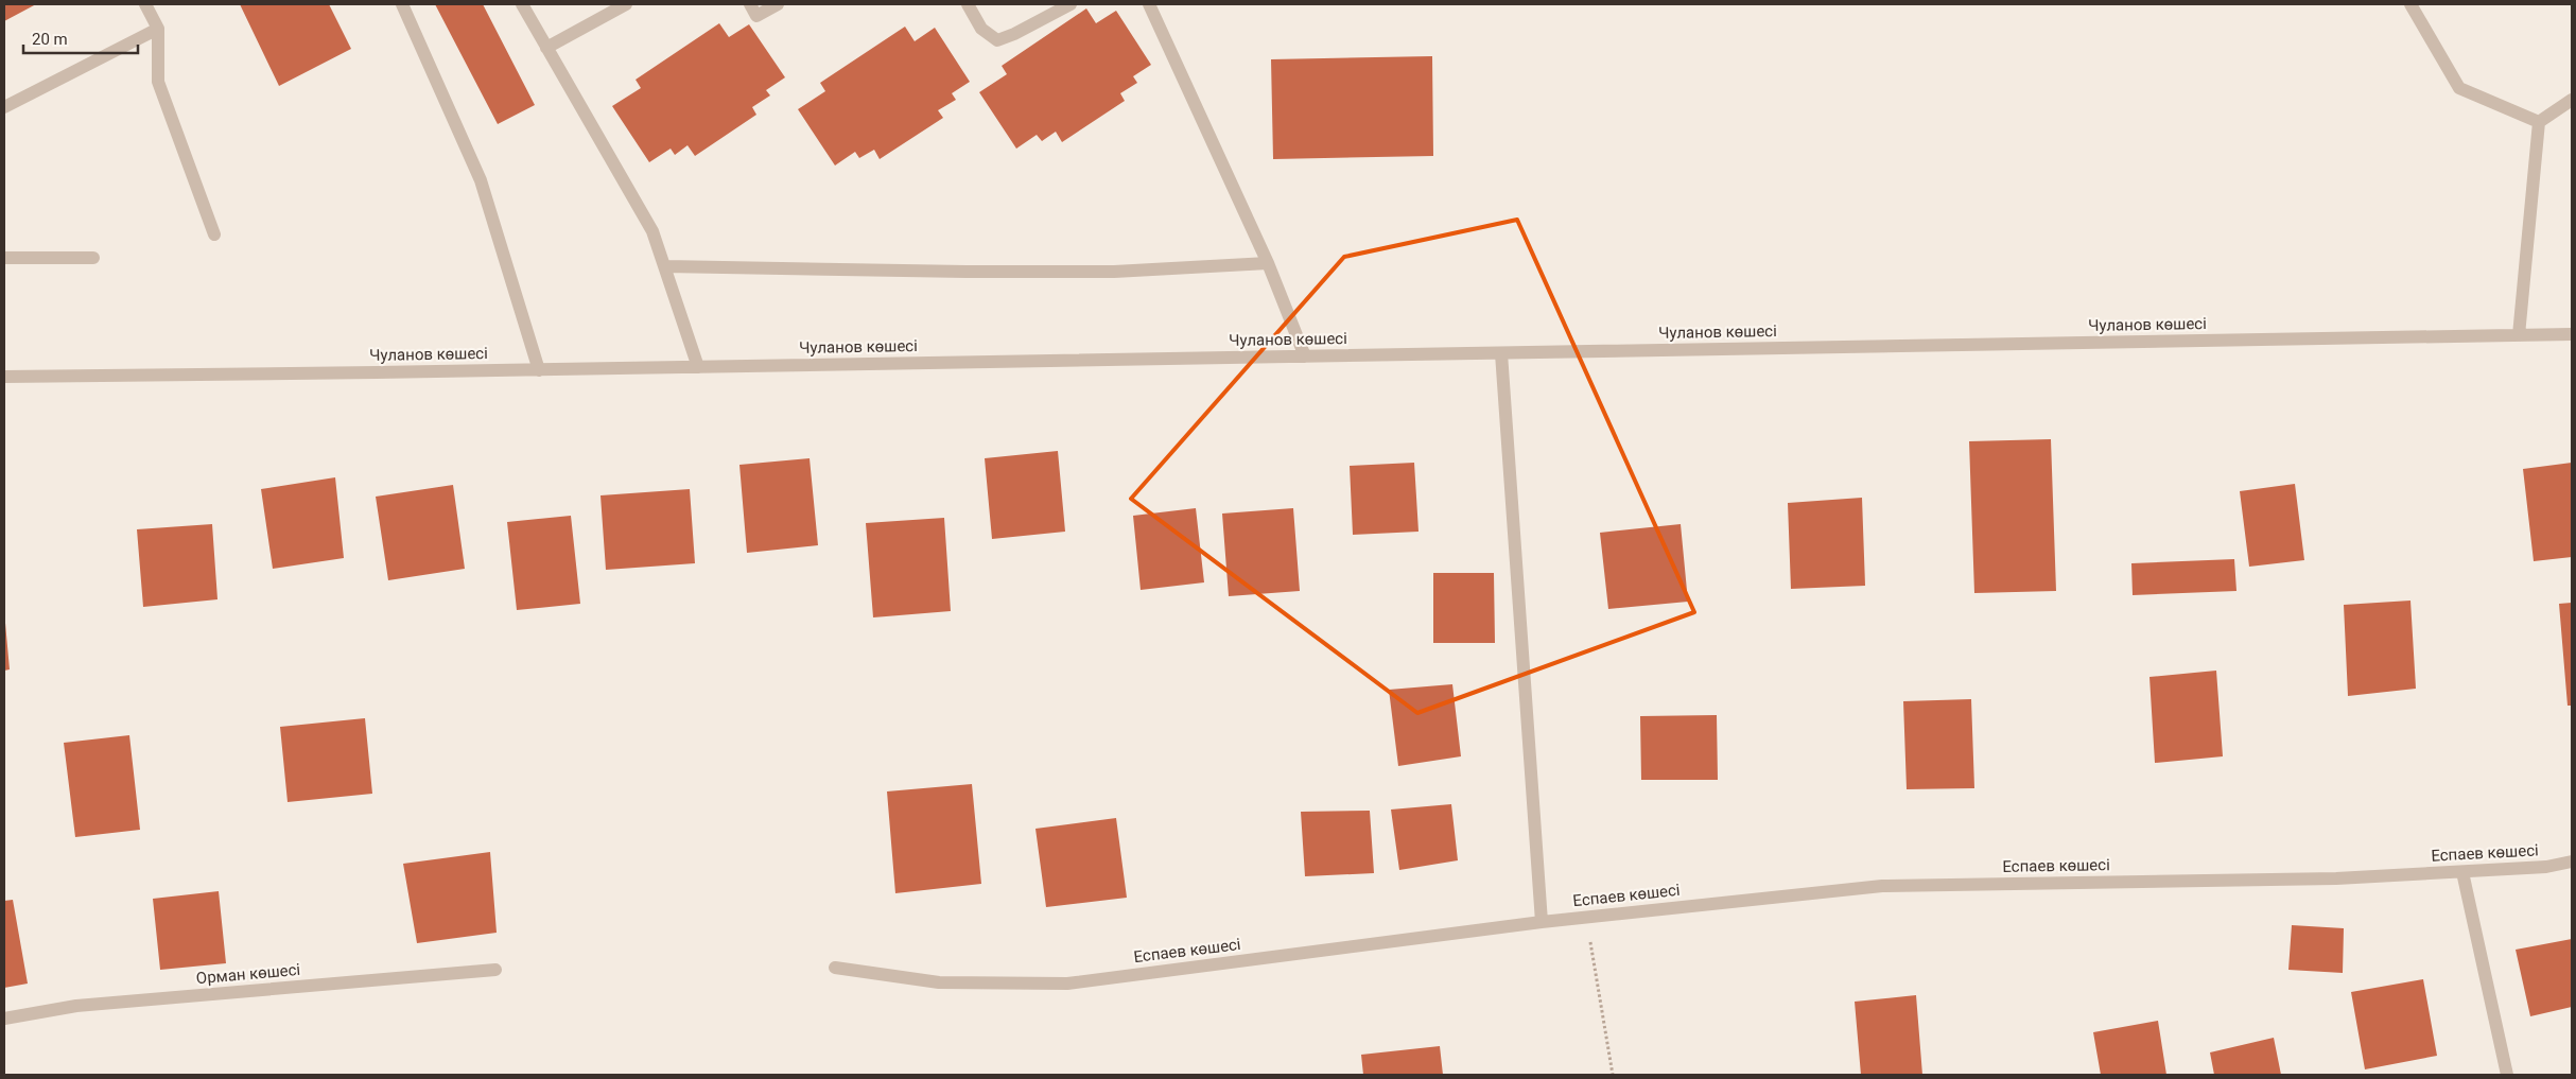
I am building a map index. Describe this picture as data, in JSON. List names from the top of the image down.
{
  "streets": {
    "street": ["Чуланов көшесі", "Еспаев көшесі", "Орман көшесі"]
  },
  "scale_bar": "20 m"
}
